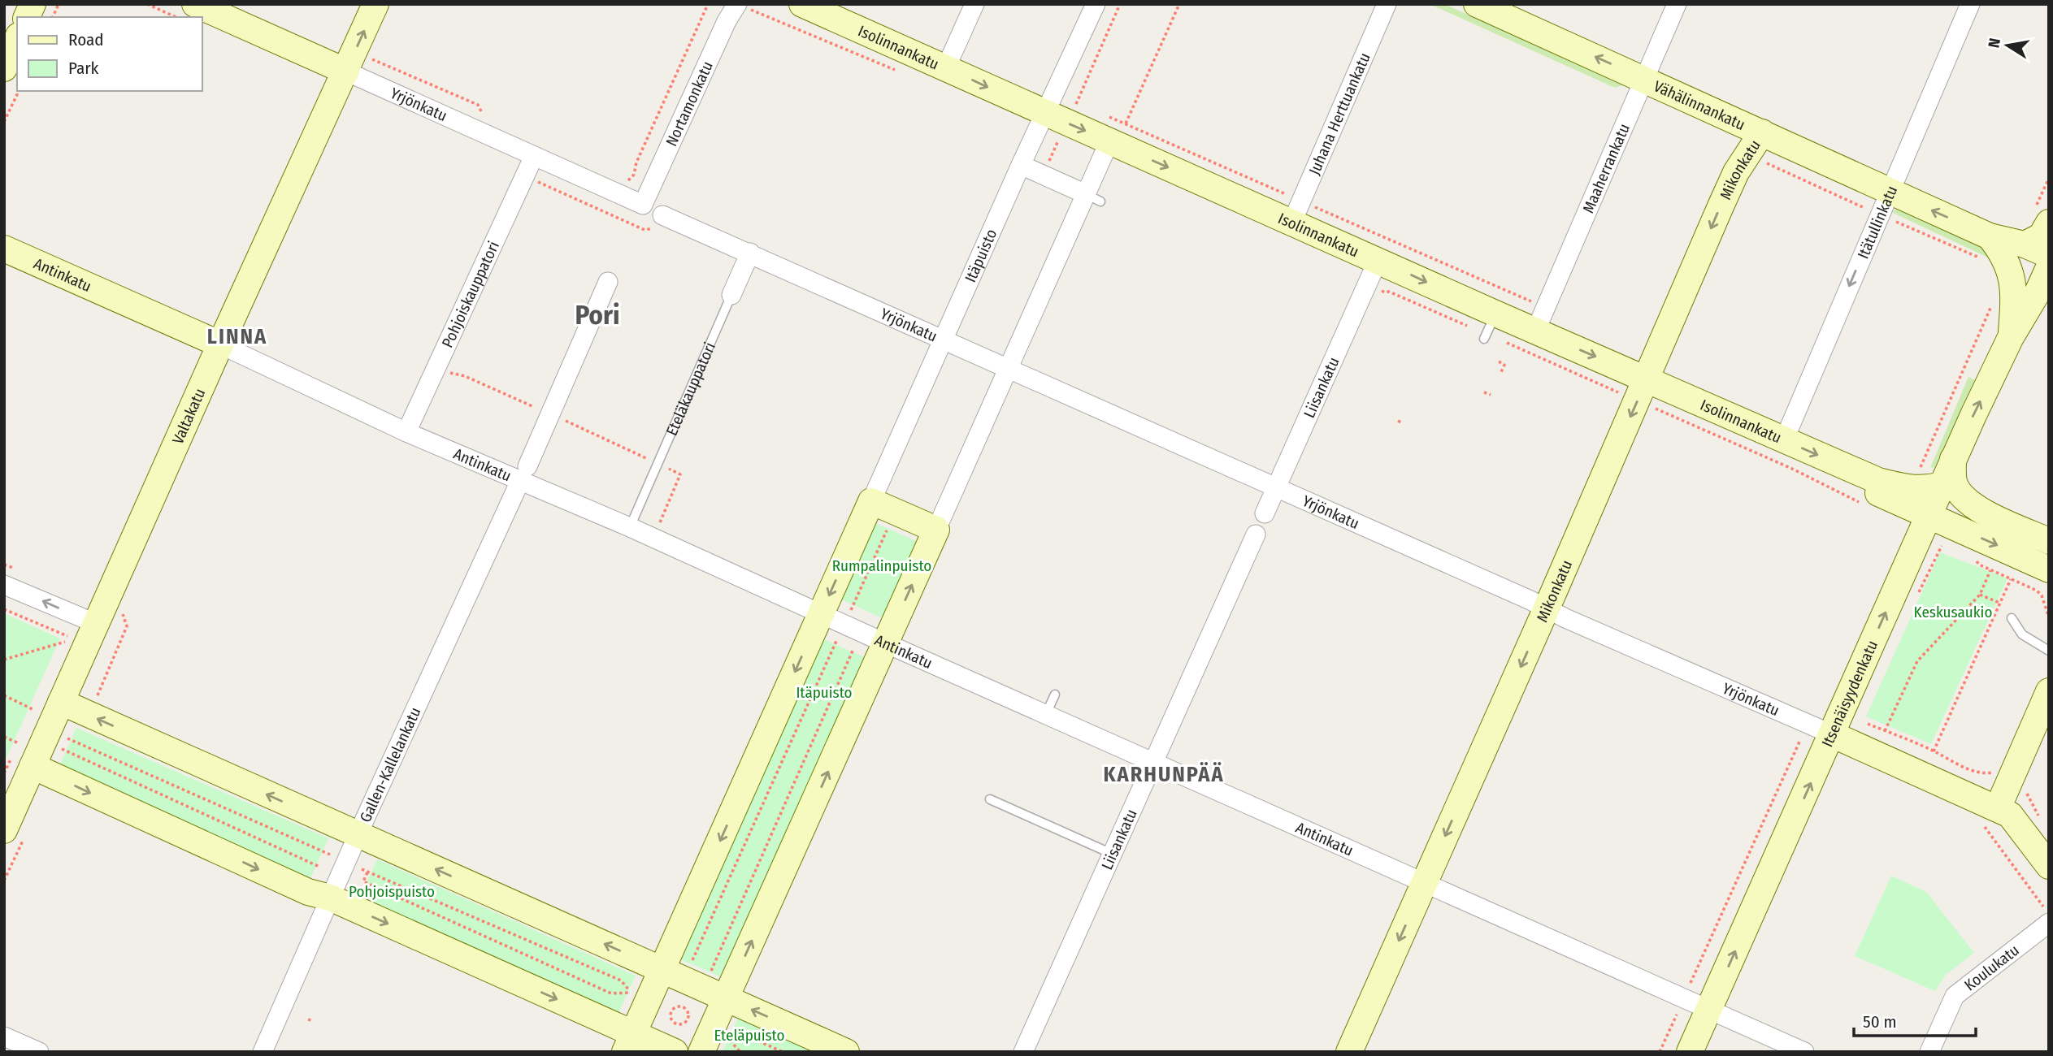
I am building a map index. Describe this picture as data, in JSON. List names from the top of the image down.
{
  "streets": {
    "street": [
      "Isolinnankatu",
      "Yrjönkatu",
      "Nortamonkatu",
      "Vähälinnankatu",
      "Juhana Herttuankatu",
      "Maaherrankatu",
      "Mikonkatu",
      "Itätullinkatu",
      "Itäpuisto",
      "Antinkatu",
      "Pohjoiskauppatori",
      "Liisankatu",
      "Eteläkauppatori",
      "Valtakatu",
      "Itsenäisyydenkatu",
      "Gallen-Kallelankatu",
      "Koulukatu"
    ]
  },
  "crossings": [
    ["Isolinnankatu", "Juhana Herttuankatu"],
    ["Isolinnankatu", "Maaherrankatu"],
    ["Isolinnankatu", "Mikonkatu"],
    ["Isolinnankatu", "Itätullinkatu"],
    ["Isolinnankatu", "Itäpuisto"],
    ["Isolinnankatu", "Liisankatu"],
    ["Isolinnankatu", "Itsenäisyydenkatu"],
    ["Yrjönkatu", "Nortamonkatu"],
    ["Yrjönkatu", "Mikonkatu"],
    ["Yrjönkatu", "Itäpuisto"],
    ["Yrjönkatu", "Pohjoiskauppatori"],
    ["Yrjönkatu", "Liisankatu"],
    ["Yrjönkatu", "Eteläkauppatori"],
    ["Yrjönkatu", "Valtakatu"],
    ["Yrjönkatu", "Itsenäisyydenkatu"],
    ["Vähälinnankatu", "Maaherrankatu"],
    ["Vähälinnankatu", "Mikonkatu"],
    ["Vähälinnankatu", "Itätullinkatu"],
    ["Vähälinnankatu", "Itsenäisyydenkatu"],
    ["Mikonkatu", "Antinkatu"],
    ["Itäpuisto", "Antinkatu"],
    ["Antinkatu", "Pohjoiskauppatori"],
    ["Antinkatu", "Liisankatu"],
    ["Antinkatu", "Eteläkauppatori"],
    ["Antinkatu", "Valtakatu"],
    ["Antinkatu", "Itsenäisyydenkatu"],
    ["Antinkatu", "Gallen-Kallelankatu"]
  ],
  "one_way": [
    "Isolinnankatu",
    "Vähälinnankatu",
    "Mikonkatu",
    "Itätullinkatu",
    "Itsenäisyydenkatu"
  ],
  "districts": ["Pori", "LINNA", "KARHUNPÄÄ"],
  "parks": [
    "Rumpalinpuisto",
    "Keskusaukio",
    "Itäpuisto",
    "Pohjoispuisto",
    "Eteläpuisto"
  ],
  "legend": ["Road", "Park"],
  "scale_bar": "50 m",
  "north": "left"
}
